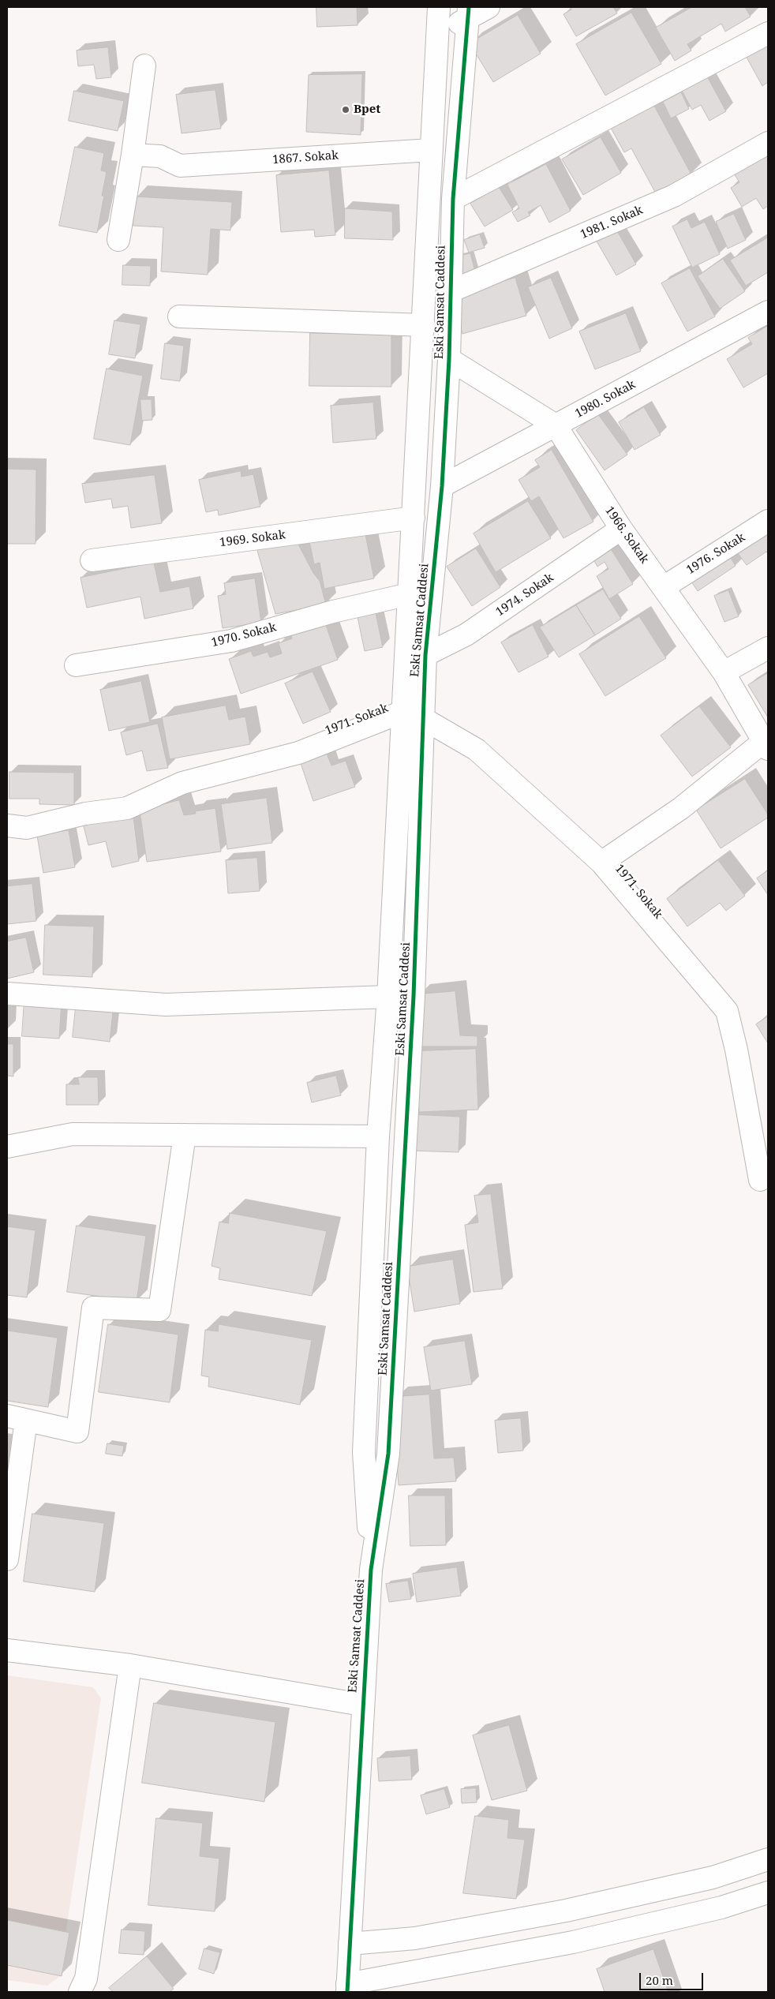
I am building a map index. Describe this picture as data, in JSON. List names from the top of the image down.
{
  "streets": {
    "street": [
      "1867. Sokak",
      "1981. Sokak",
      "Eski Samsat Caddesi",
      "1980. Sokak",
      "1966. Sokak",
      "1969. Sokak",
      "1976. Sokak",
      "1974. Sokak",
      "1970. Sokak",
      "1971. Sokak"
    ]
  },
  "crossings": [
    ["1867. Sokak", "Eski Samsat Caddesi"],
    ["1981. Sokak", "Eski Samsat Caddesi"],
    ["Eski Samsat Caddesi", "1980. Sokak"],
    ["Eski Samsat Caddesi", "1966. Sokak"],
    ["Eski Samsat Caddesi", "1969. Sokak"],
    ["Eski Samsat Caddesi", "1974. Sokak"],
    ["Eski Samsat Caddesi", "1970. Sokak"],
    ["Eski Samsat Caddesi", "1971. Sokak"],
    ["1980. Sokak", "1966. Sokak"],
    ["1966. Sokak", "1976. Sokak"],
    ["1966. Sokak", "1974. Sokak"]
  ],
  "places": ["Bpet"],
  "scale_bar": "20 m"
}
